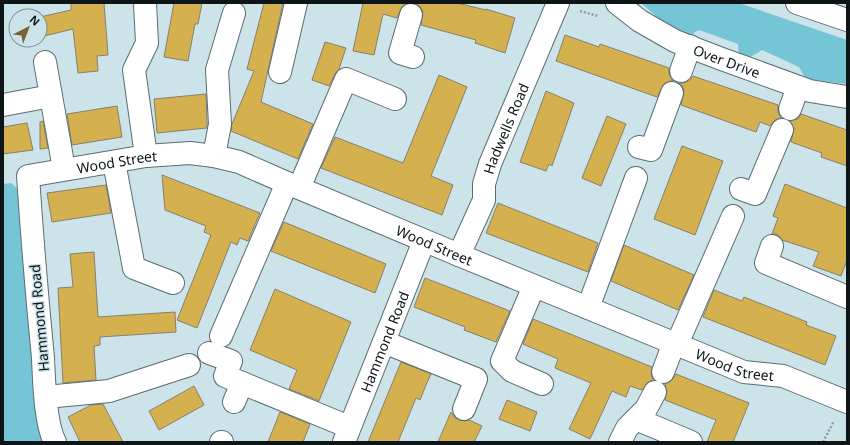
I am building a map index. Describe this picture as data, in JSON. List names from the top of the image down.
{
  "streets": {
    "street": [
      "Over Drive",
      "Hadwells Road",
      "Wood Street",
      "Hammond Road"
    ]
  },
  "crossings": [
    ["Hadwells Road", "Wood Street"],
    ["Wood Street", "Hammond Road"]
  ],
  "north": "top right"
}
